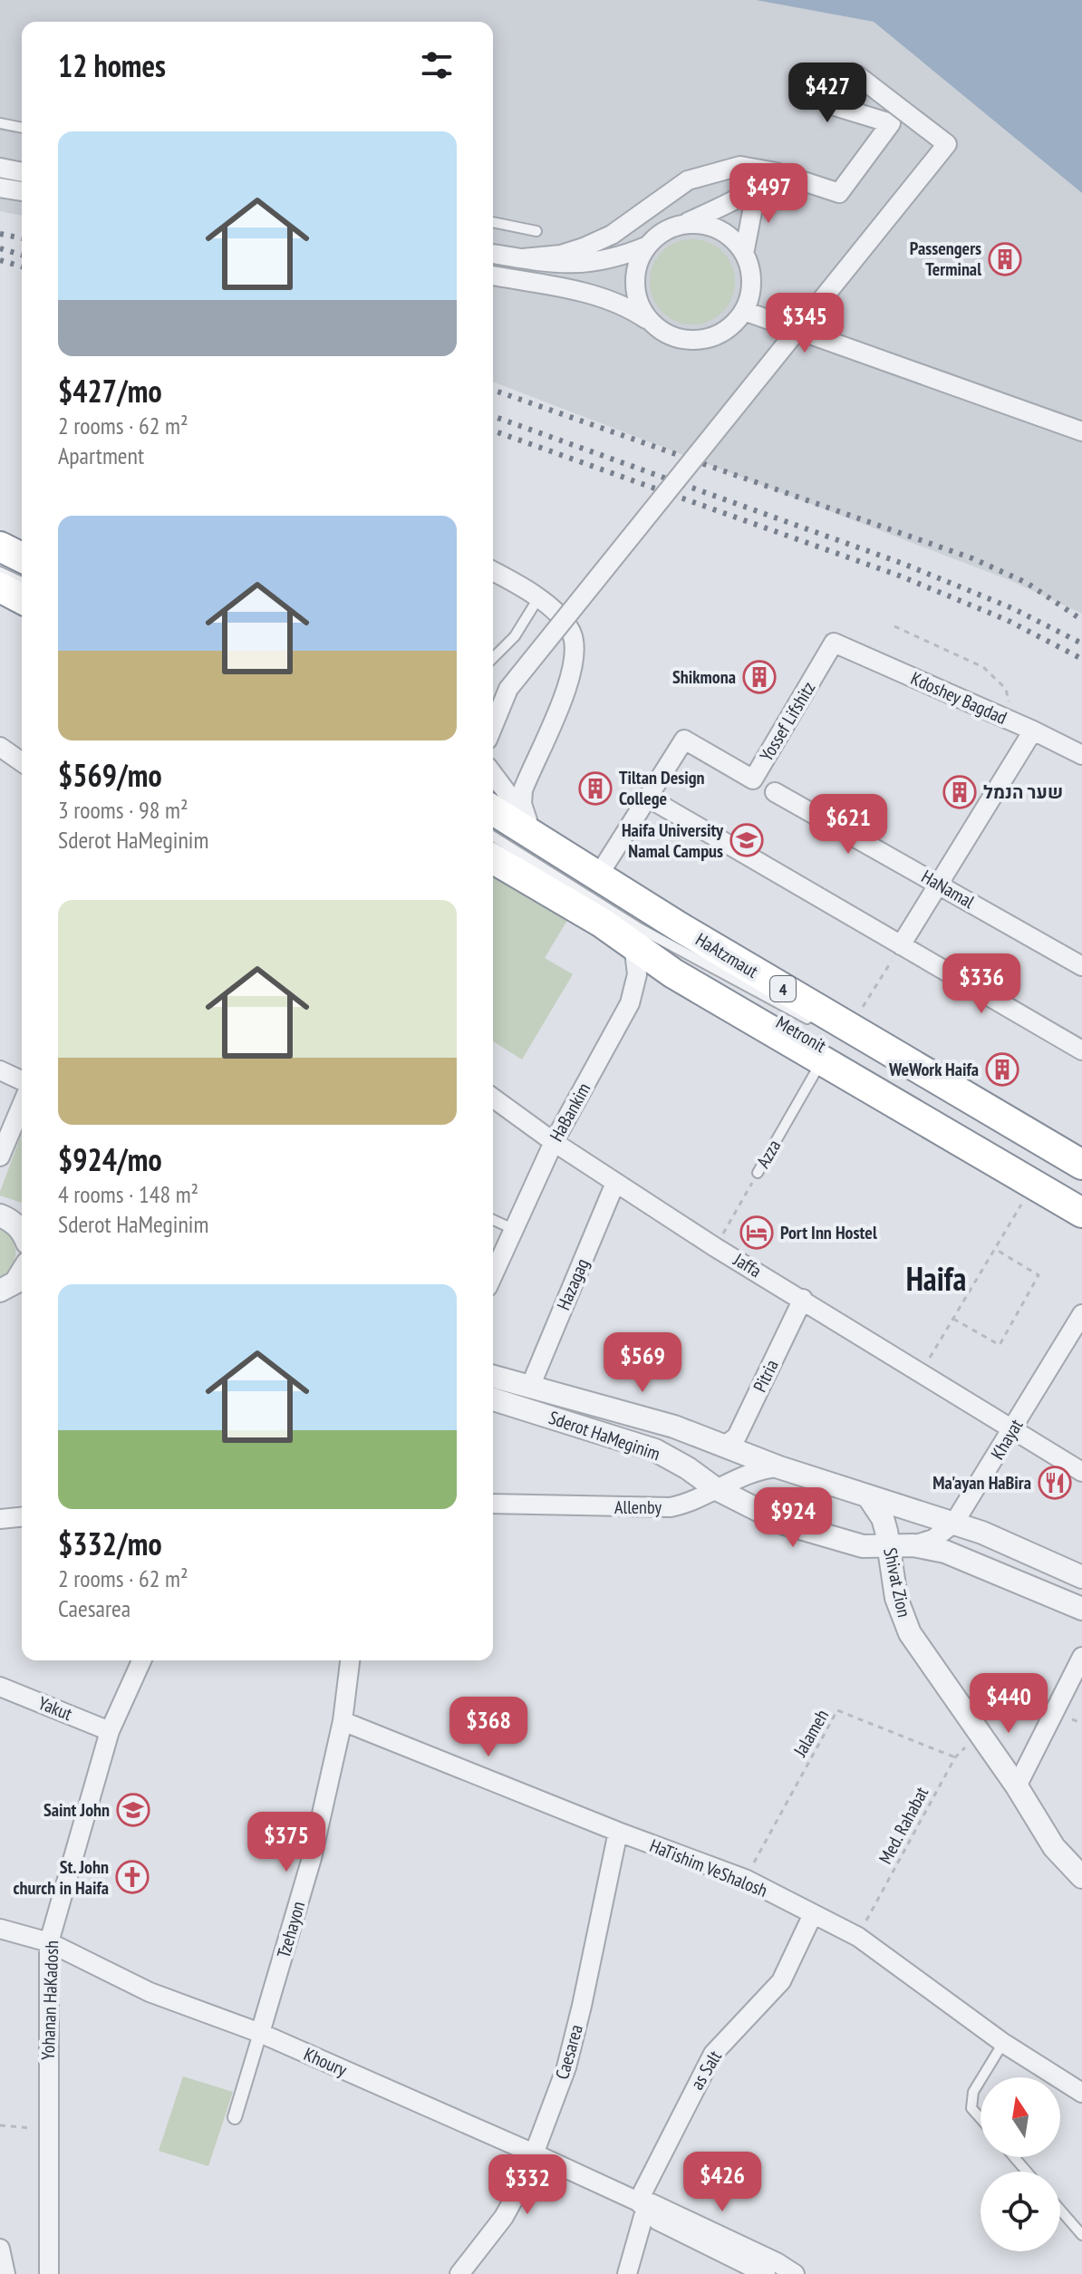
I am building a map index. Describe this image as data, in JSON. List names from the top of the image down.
{
  "streets": {
    "highway": ["HaAtzmaut", "4"],
    "street": [
      "Kdoshey Bagdad",
      "Yossef Lifshitz",
      "HaNamal",
      "HaBankim",
      "Jaffa",
      "Hazagag",
      "Pitria",
      "Sderot HaMeginim",
      "Khayat",
      "Allenby",
      "Shivat Zion",
      "Yakut",
      "HaTishim VeShalosh",
      "Tzehayon",
      "Yohanan HaKadosh",
      "Caesarea",
      "Khoury",
      "as Salt"
    ],
    "lane": ["Metronit", "Azza"],
    "path": ["Jalameh", "Med. Rahabat"]
  },
  "crossings": [
    ["Kdoshey Bagdad", "Yossef Lifshitz"],
    ["Yossef Lifshitz", "HaAtzmaut"],
    ["4", "HaBankim"],
    ["4", "Azza"],
    ["HaBankim", "Jaffa"],
    ["Azza", "Jaffa"],
    ["Jaffa", "Hazagag"],
    ["Jaffa", "Pitria"],
    ["Jaffa", "Khayat"],
    ["Hazagag", "Sderot HaMeginim"],
    ["Pitria", "Sderot HaMeginim"],
    ["Sderot HaMeginim", "Khayat"],
    ["Sderot HaMeginim", "Allenby"],
    ["Sderot HaMeginim", "Shivat Zion"],
    ["Shivat Zion", "Med. Rahabat"],
    ["Yakut", "Yohanan HaKadosh"],
    ["Jalameh", "Med. Rahabat"],
    ["Jalameh", "HaTishim VeShalosh"],
    ["Med. Rahabat", "HaTishim VeShalosh"],
    ["HaTishim VeShalosh", "Tzehayon"],
    ["HaTishim VeShalosh", "Caesarea"],
    ["HaTishim VeShalosh", "as Salt"],
    ["Tzehayon", "Khoury"],
    ["Yohanan HaKadosh", "Khoury"],
    ["Caesarea", "Khoury"],
    ["Khoury", "as Salt"]
  ],
  "districts": ["Haifa"],
  "places": {
    "building": [
      "Passengers Terminal",
      "Shikmona",
      "Tiltan Design College",
      "שער הנמל",
      "WeWork Haifa"
    ],
    "school or university": ["Haifa University Namal Campus", "Saint John"],
    "hotel": ["Port Inn Hostel"],
    "restaurant": ["Ma'ayan HaBira"],
    "church": ["St. John church in Haifa"]
  },
  "north": "top",
  "page": {
    "heading": "12 homes",
    "price": [
      "$427",
      "$497",
      "$345",
      "$621",
      "$336",
      "$569",
      "$924",
      "$440",
      "$368",
      "$375",
      "$426",
      "$332"
    ],
    "list": [
      {
        "name": "$427/mo",
        "note": "2 rooms · 62 m² · Apartment"
      },
      {
        "name": "$569/mo",
        "note": "3 rooms · 98 m² · Sderot HaMeginim"
      },
      {
        "name": "$924/mo",
        "note": "4 rooms · 148 m² · Sderot HaMeginim"
      },
      {
        "name": "$332/mo",
        "note": "2 rooms · 62 m² · Caesarea"
      }
    ]
  }
}
